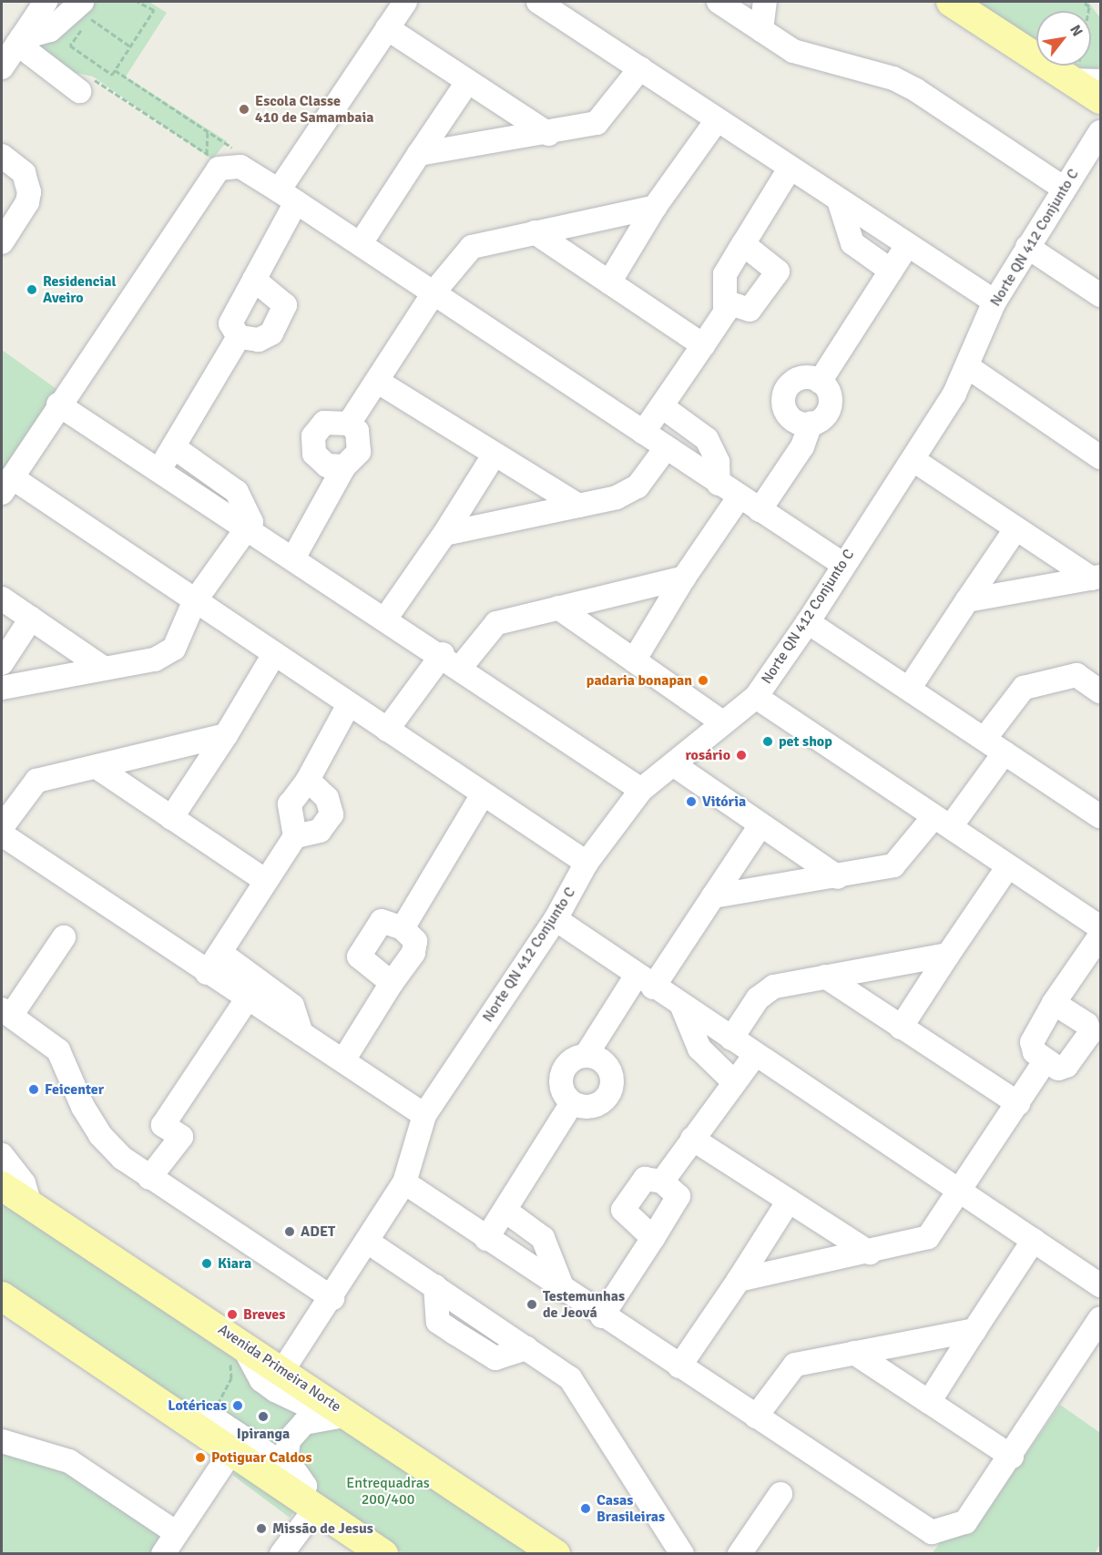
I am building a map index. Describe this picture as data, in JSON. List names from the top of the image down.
{
  "streets": {
    "main road": ["Avenida Primeira Norte"],
    "street": ["Norte QN 412 Conjunto C"]
  },
  "crossings": [
    ["Norte QN 412 Conjunto C", "Avenida Primeira Norte"]
  ],
  "parks": ["Entrequadras 200/400"],
  "places": [
    "Escola Classe 410 de Samambaia",
    "Residencial Aveiro",
    "padaria bonapan",
    "pet shop",
    "rosário",
    "Vitória",
    "Feicenter",
    "ADET",
    "Kiara",
    "Testemunhas de Jeová",
    "Breves",
    "Lotéricas",
    "Ipiranga",
    "Potiguar Caldos",
    "Casas Brasileiras",
    "Missão de Jesus"
  ],
  "north": "top right"
}
